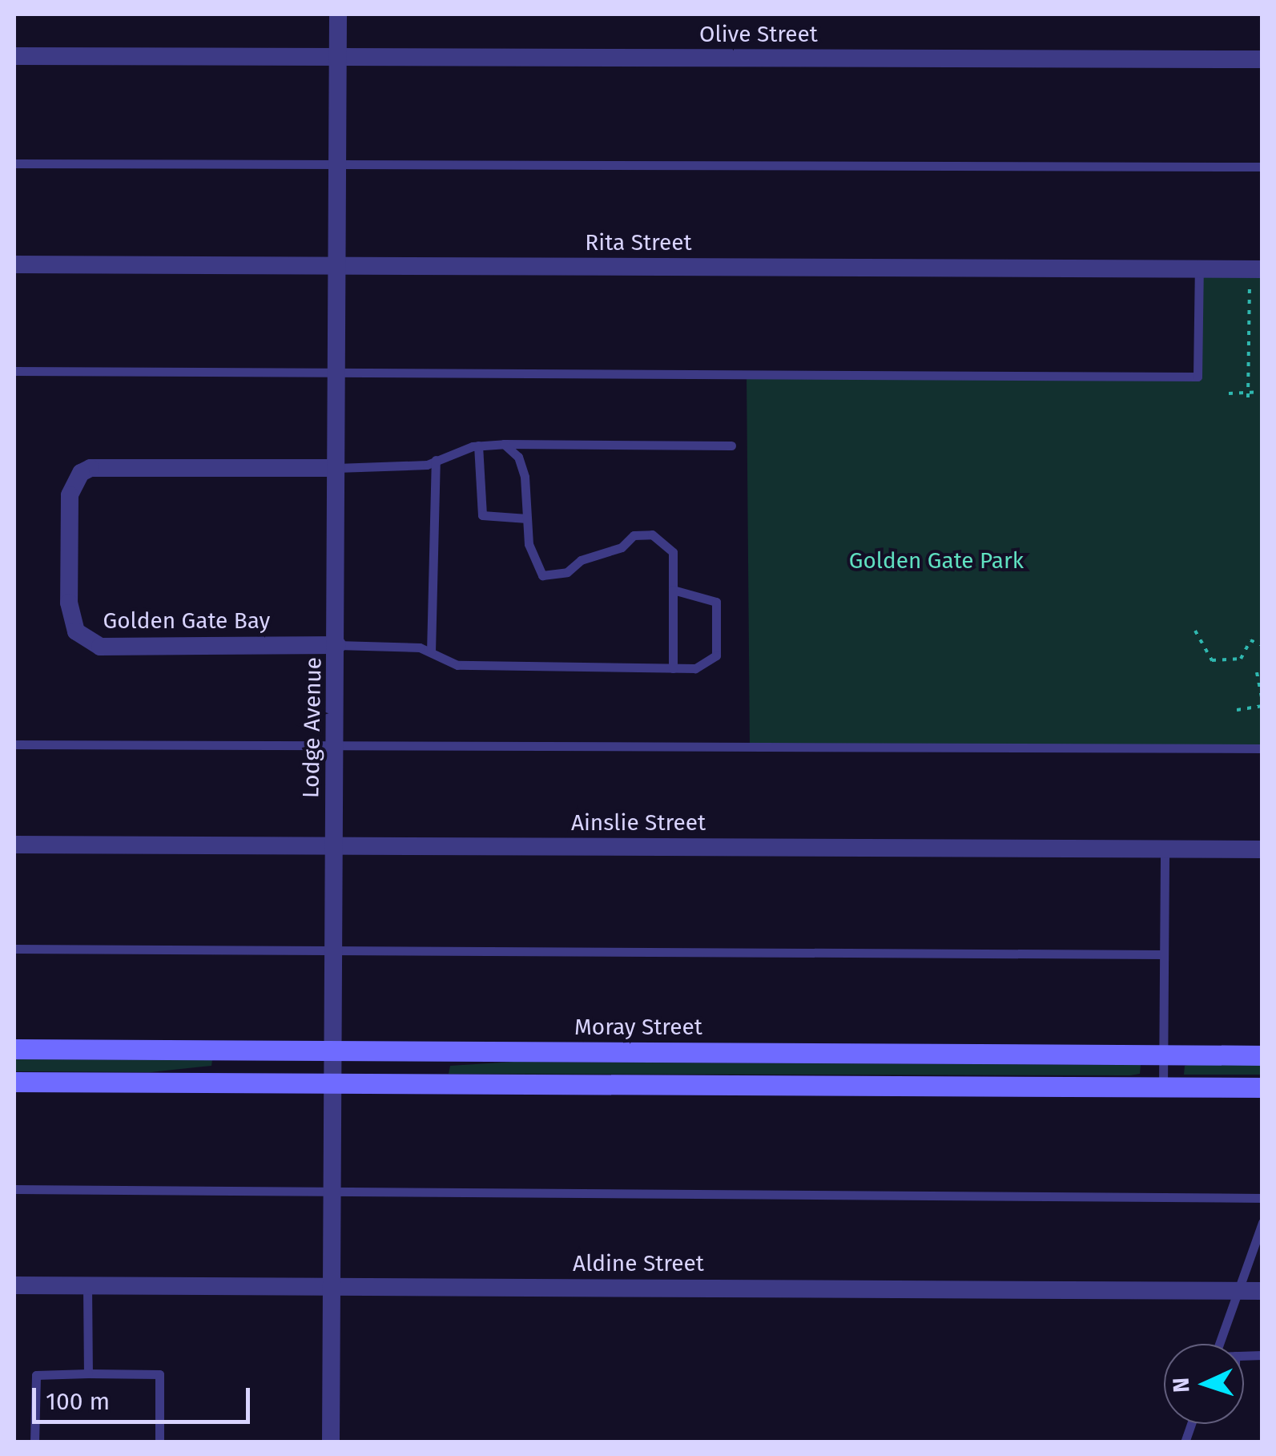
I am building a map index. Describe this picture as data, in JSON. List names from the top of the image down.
{
  "streets": {
    "main road": ["Moray Street"],
    "street": [
      "Olive Street",
      "Rita Street",
      "Golden Gate Bay",
      "Lodge Avenue",
      "Ainslie Street",
      "Aldine Street"
    ]
  },
  "crossings": [
    ["Olive Street", "Lodge Avenue"],
    ["Rita Street", "Lodge Avenue"],
    ["Golden Gate Bay", "Lodge Avenue"],
    ["Lodge Avenue", "Ainslie Street"],
    ["Lodge Avenue", "Moray Street"],
    ["Lodge Avenue", "Aldine Street"]
  ],
  "parks": ["Golden Gate Park"],
  "scale_bar": "100 m",
  "north": "left"
}
